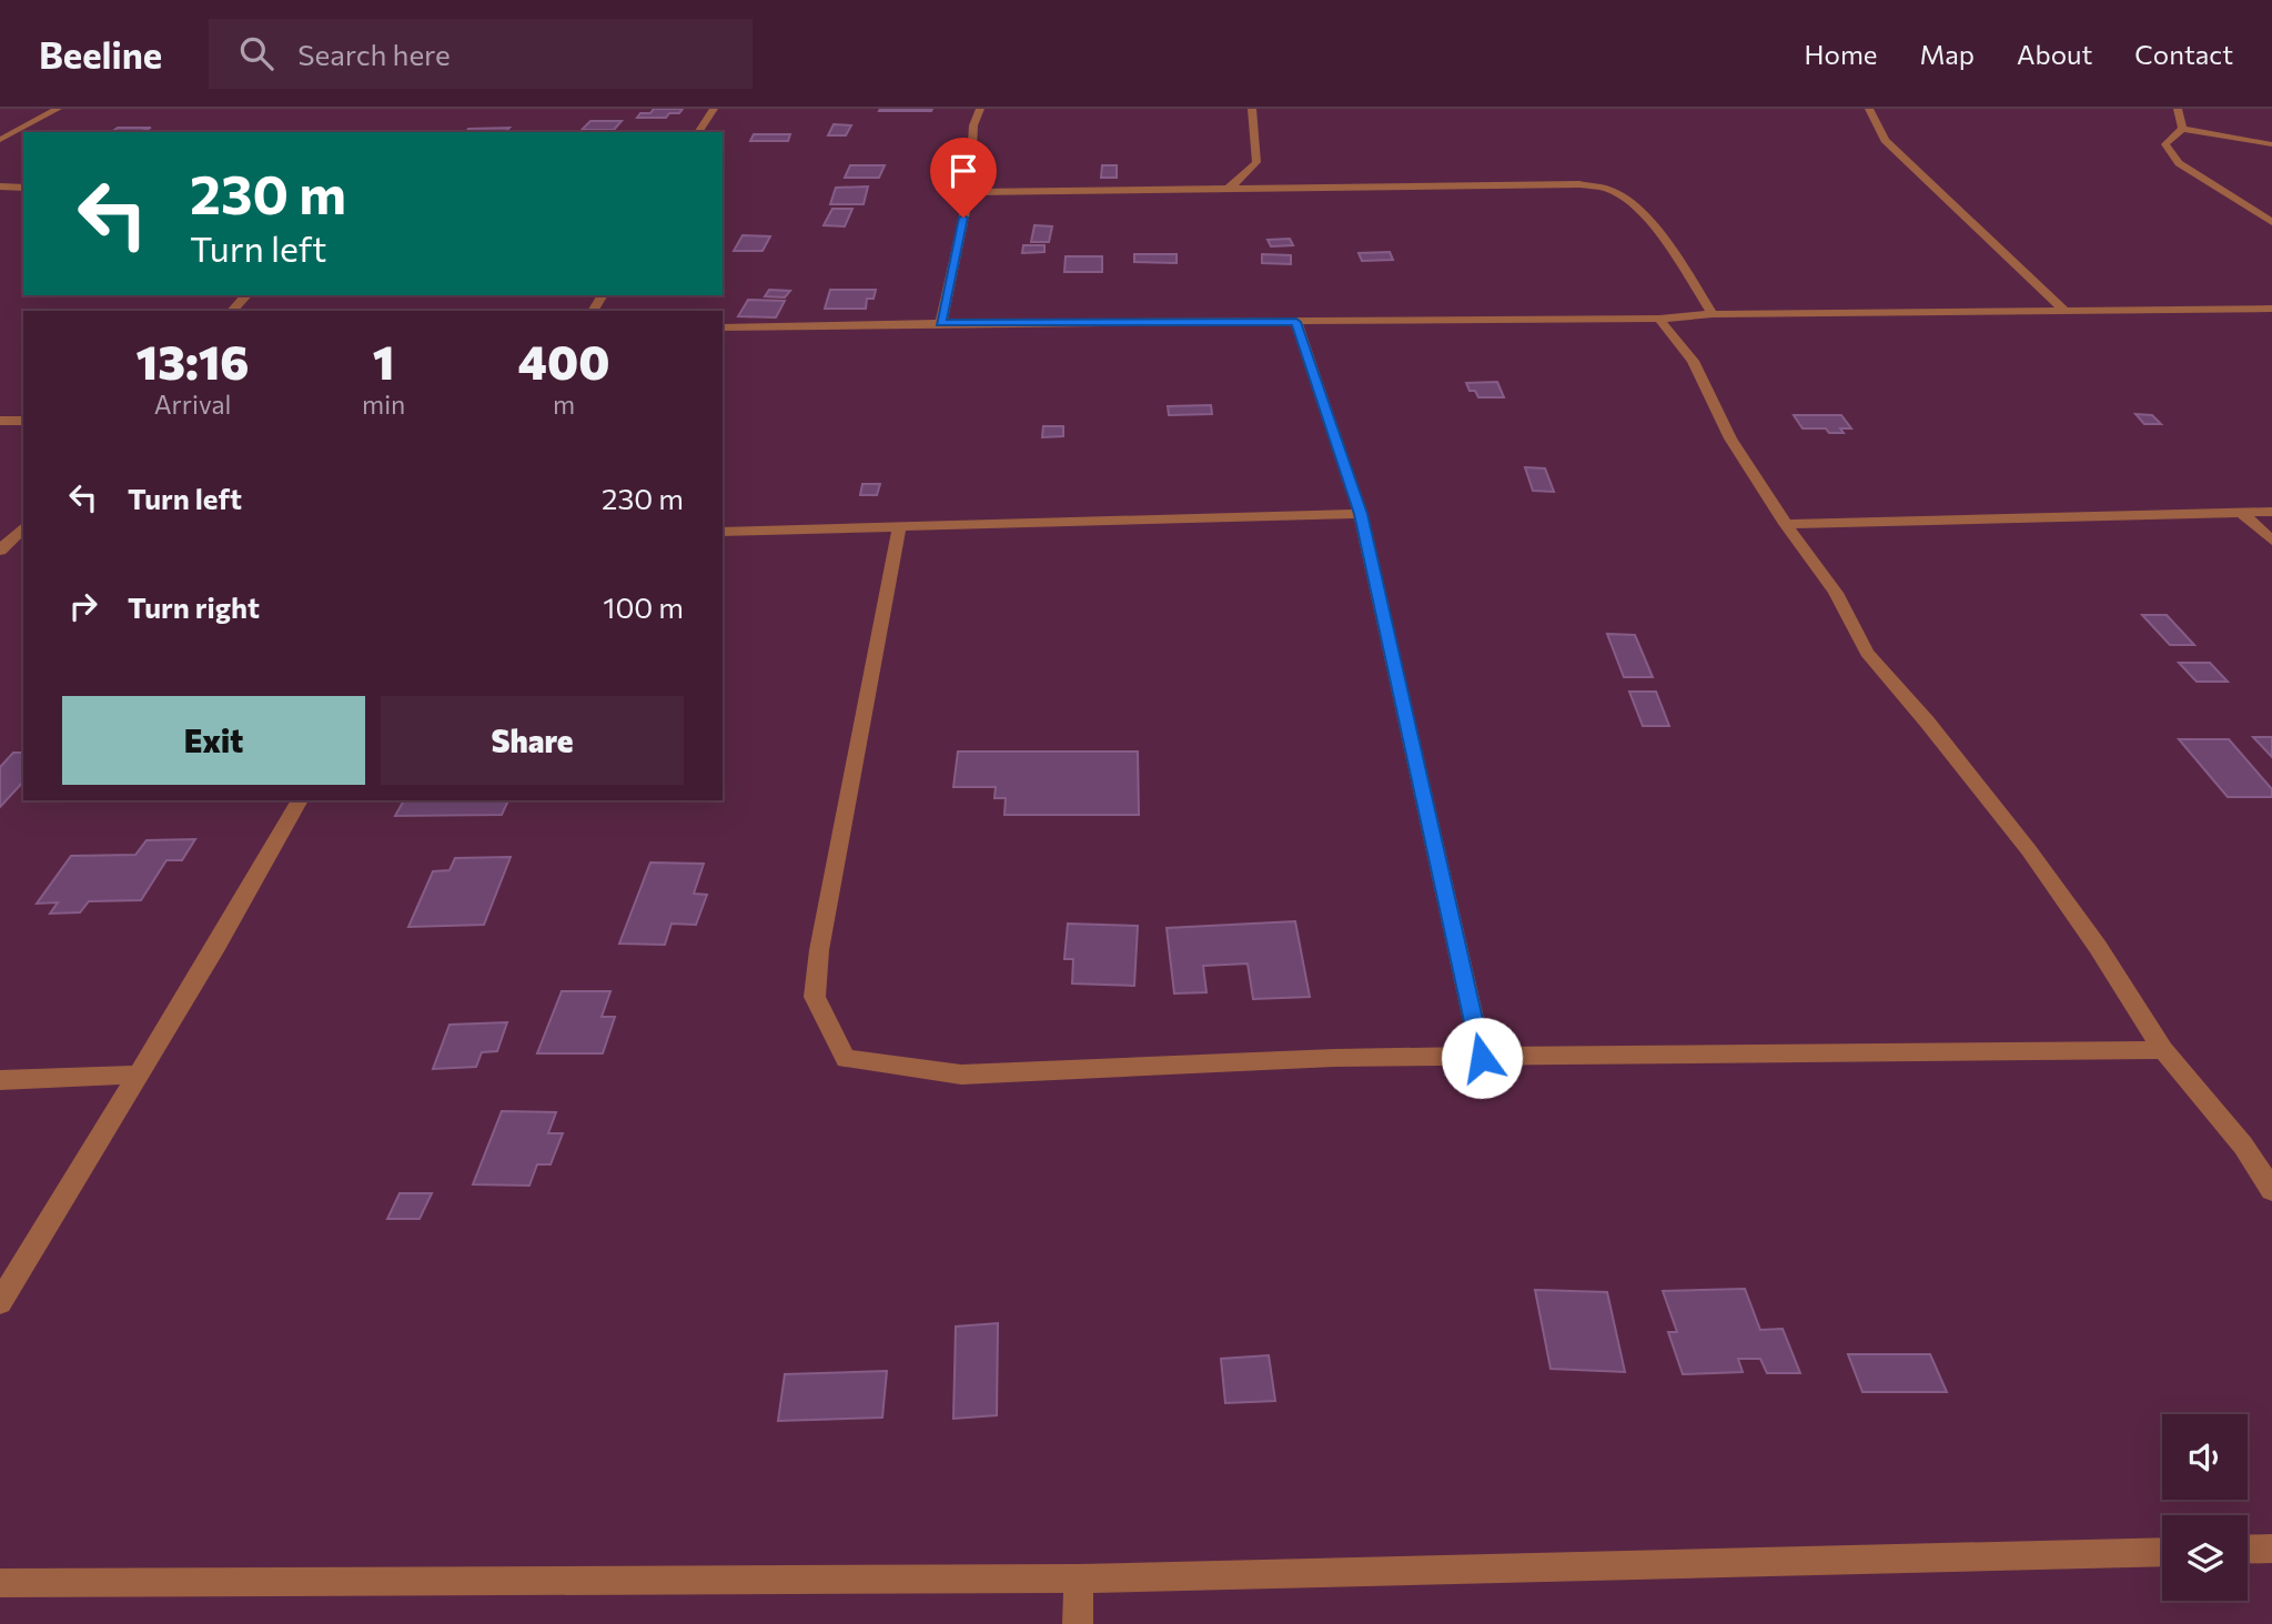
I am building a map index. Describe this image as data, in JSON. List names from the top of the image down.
{
  "page": {
    "header": "Beeline",
    "search": "Search here",
    "nav": [
      "Home",
      "Map",
      "About",
      "Contact"
    ],
    "turn": ["230 m", "Turn left"],
    "eta": [
      "13:16",
      "Arrival",
      "1",
      "min",
      "400",
      "m"
    ],
    "list": [
      {
        "name": "Turn left",
        "value": "230 m"
      },
      {
        "name": "Turn right",
        "value": "100 m"
      }
    ],
    "buttons": ["Exit", "Share"]
  }
}
